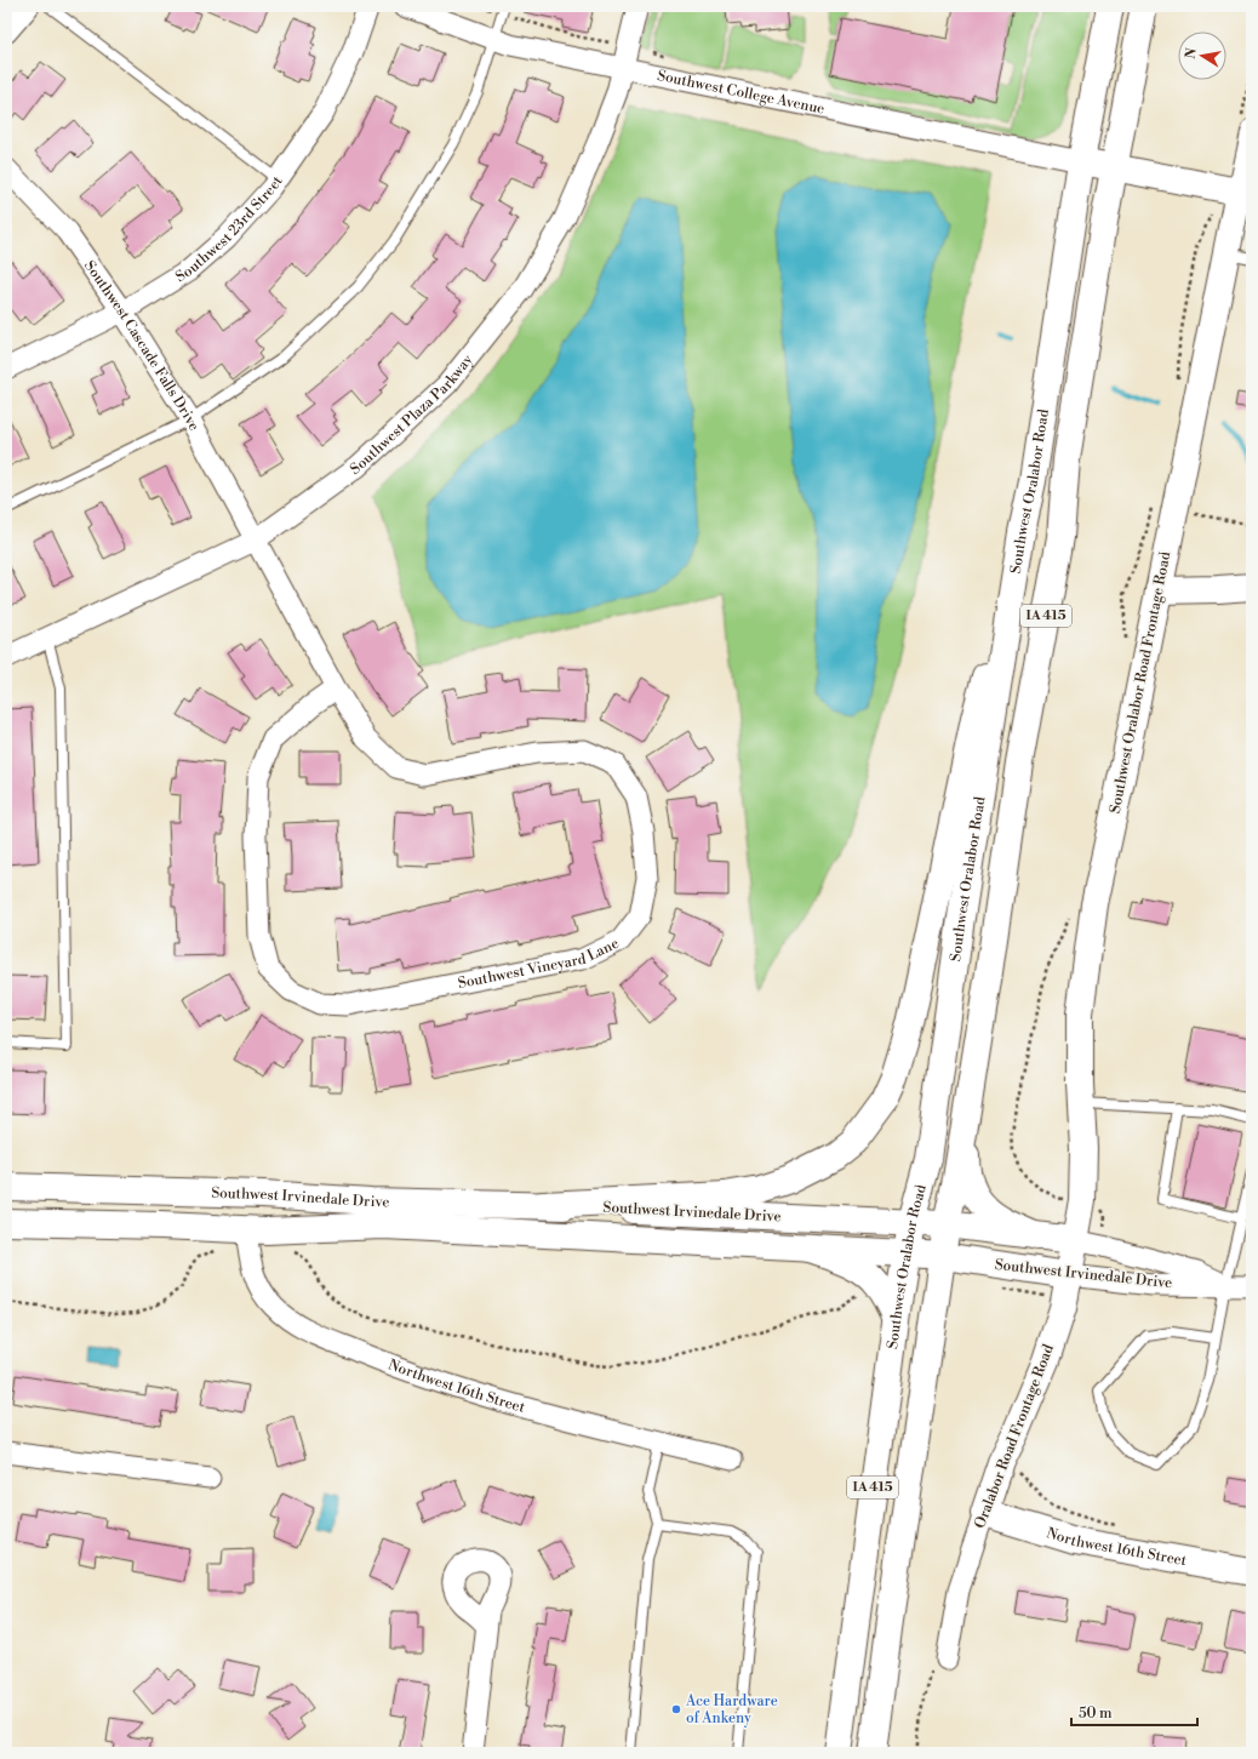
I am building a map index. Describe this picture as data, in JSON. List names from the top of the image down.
{
  "streets": {
    "main road": [
      "Southwest Oralabor Road",
      "IA 415",
      "Southwest Oralabor Road Frontage Road",
      "Southwest Irvinedale Drive",
      "Northwest 16th Street",
      "Oralabor Road Frontage Road"
    ],
    "street": [
      "Southwest College Avenue",
      "Southwest 23rd Street",
      "Southwest Cascade Falls Drive",
      "Southwest Plaza Parkway",
      "Southwest Vineyard Lane"
    ]
  },
  "crossings": [
    ["Southwest College Avenue", "Southwest Plaza Parkway"],
    ["Southwest College Avenue", "Southwest Oralabor Road"],
    ["Southwest 23rd Street", "Southwest Cascade Falls Drive"],
    ["Southwest Cascade Falls Drive", "Southwest Plaza Parkway"],
    ["Southwest Cascade Falls Drive", "Southwest Vineyard Lane"],
    ["Southwest Plaza Parkway", "Southwest Vineyard Lane"],
    ["Southwest Oralabor Road", "Southwest Irvinedale Drive"],
    ["IA 415", "Southwest Irvinedale Drive"],
    ["Southwest Oralabor Road Frontage Road", "Southwest Irvinedale Drive"],
    ["Southwest Oralabor Road Frontage Road", "Oralabor Road Frontage Road"],
    ["Southwest Irvinedale Drive", "Northwest 16th Street"],
    ["Southwest Irvinedale Drive", "Oralabor Road Frontage Road"],
    ["Northwest 16th Street", "Oralabor Road Frontage Road"]
  ],
  "places": ["Ace Hardware of Ankeny"],
  "scale_bar": "50 m",
  "north": "left"
}
